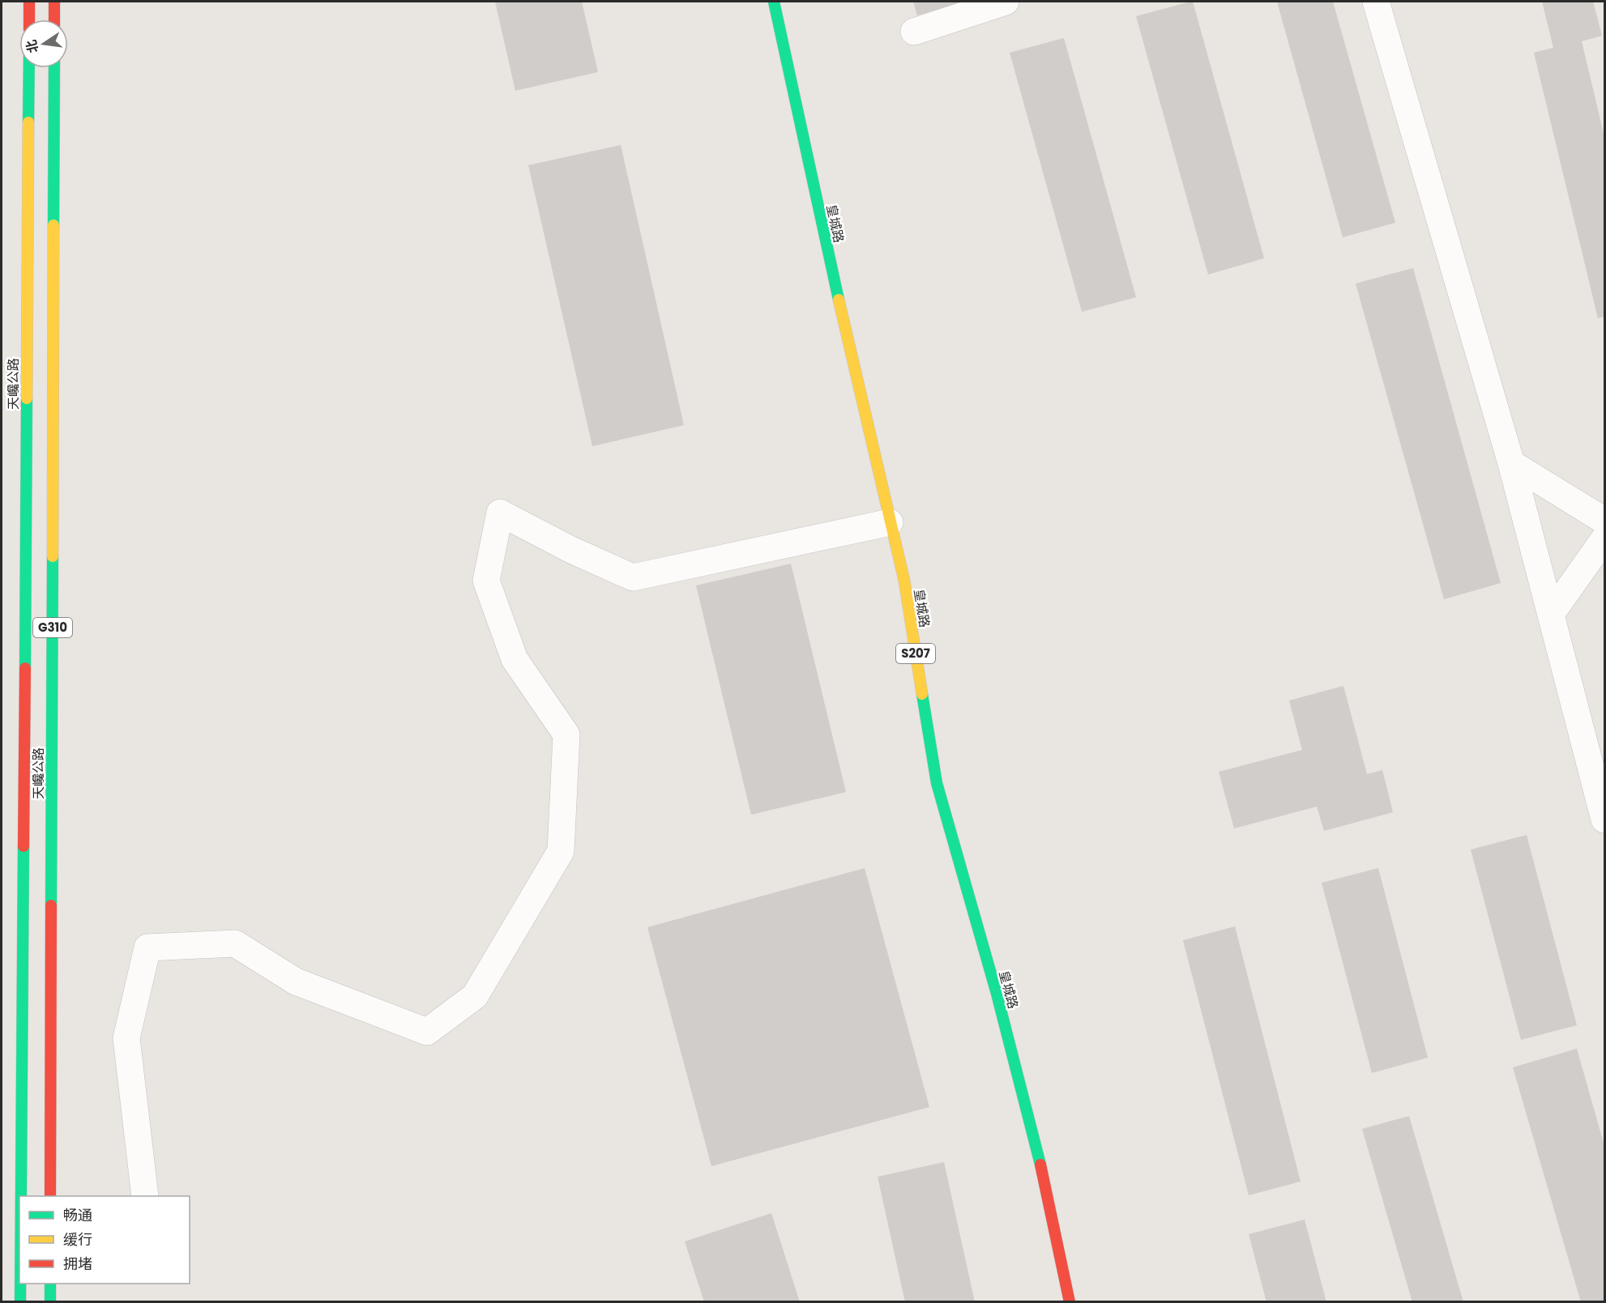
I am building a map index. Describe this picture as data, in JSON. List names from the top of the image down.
{
  "streets": {
    "main road": [
      "皇城路",
      "天巉公路",
      "G310",
      "S207"
    ]
  },
  "legend": ["畅通", "缓行", "拥堵"],
  "north": "left"
}
